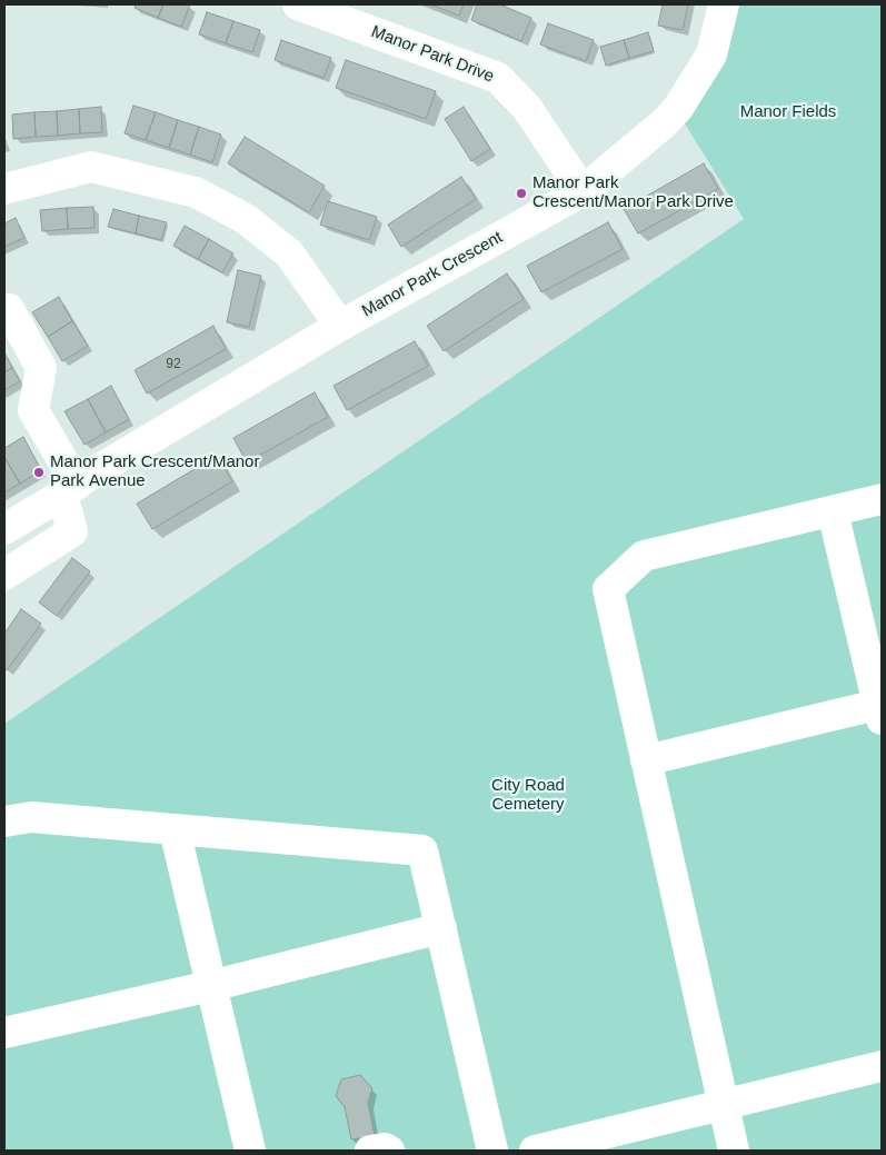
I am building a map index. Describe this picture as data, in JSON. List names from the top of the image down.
{
  "streets": {
    "street": ["Manor Park Drive", "Manor Park Crescent"]
  },
  "crossings": [
    ["Manor Park Drive", "Manor Park Crescent"]
  ],
  "parks": ["Manor Fields", "City Road Cemetery"],
  "places": ["Manor Park Crescent/Manor Park Drive", "Manor Park Crescent/Manor Park Avenue"],
  "house_numbers": ["92"]
}
